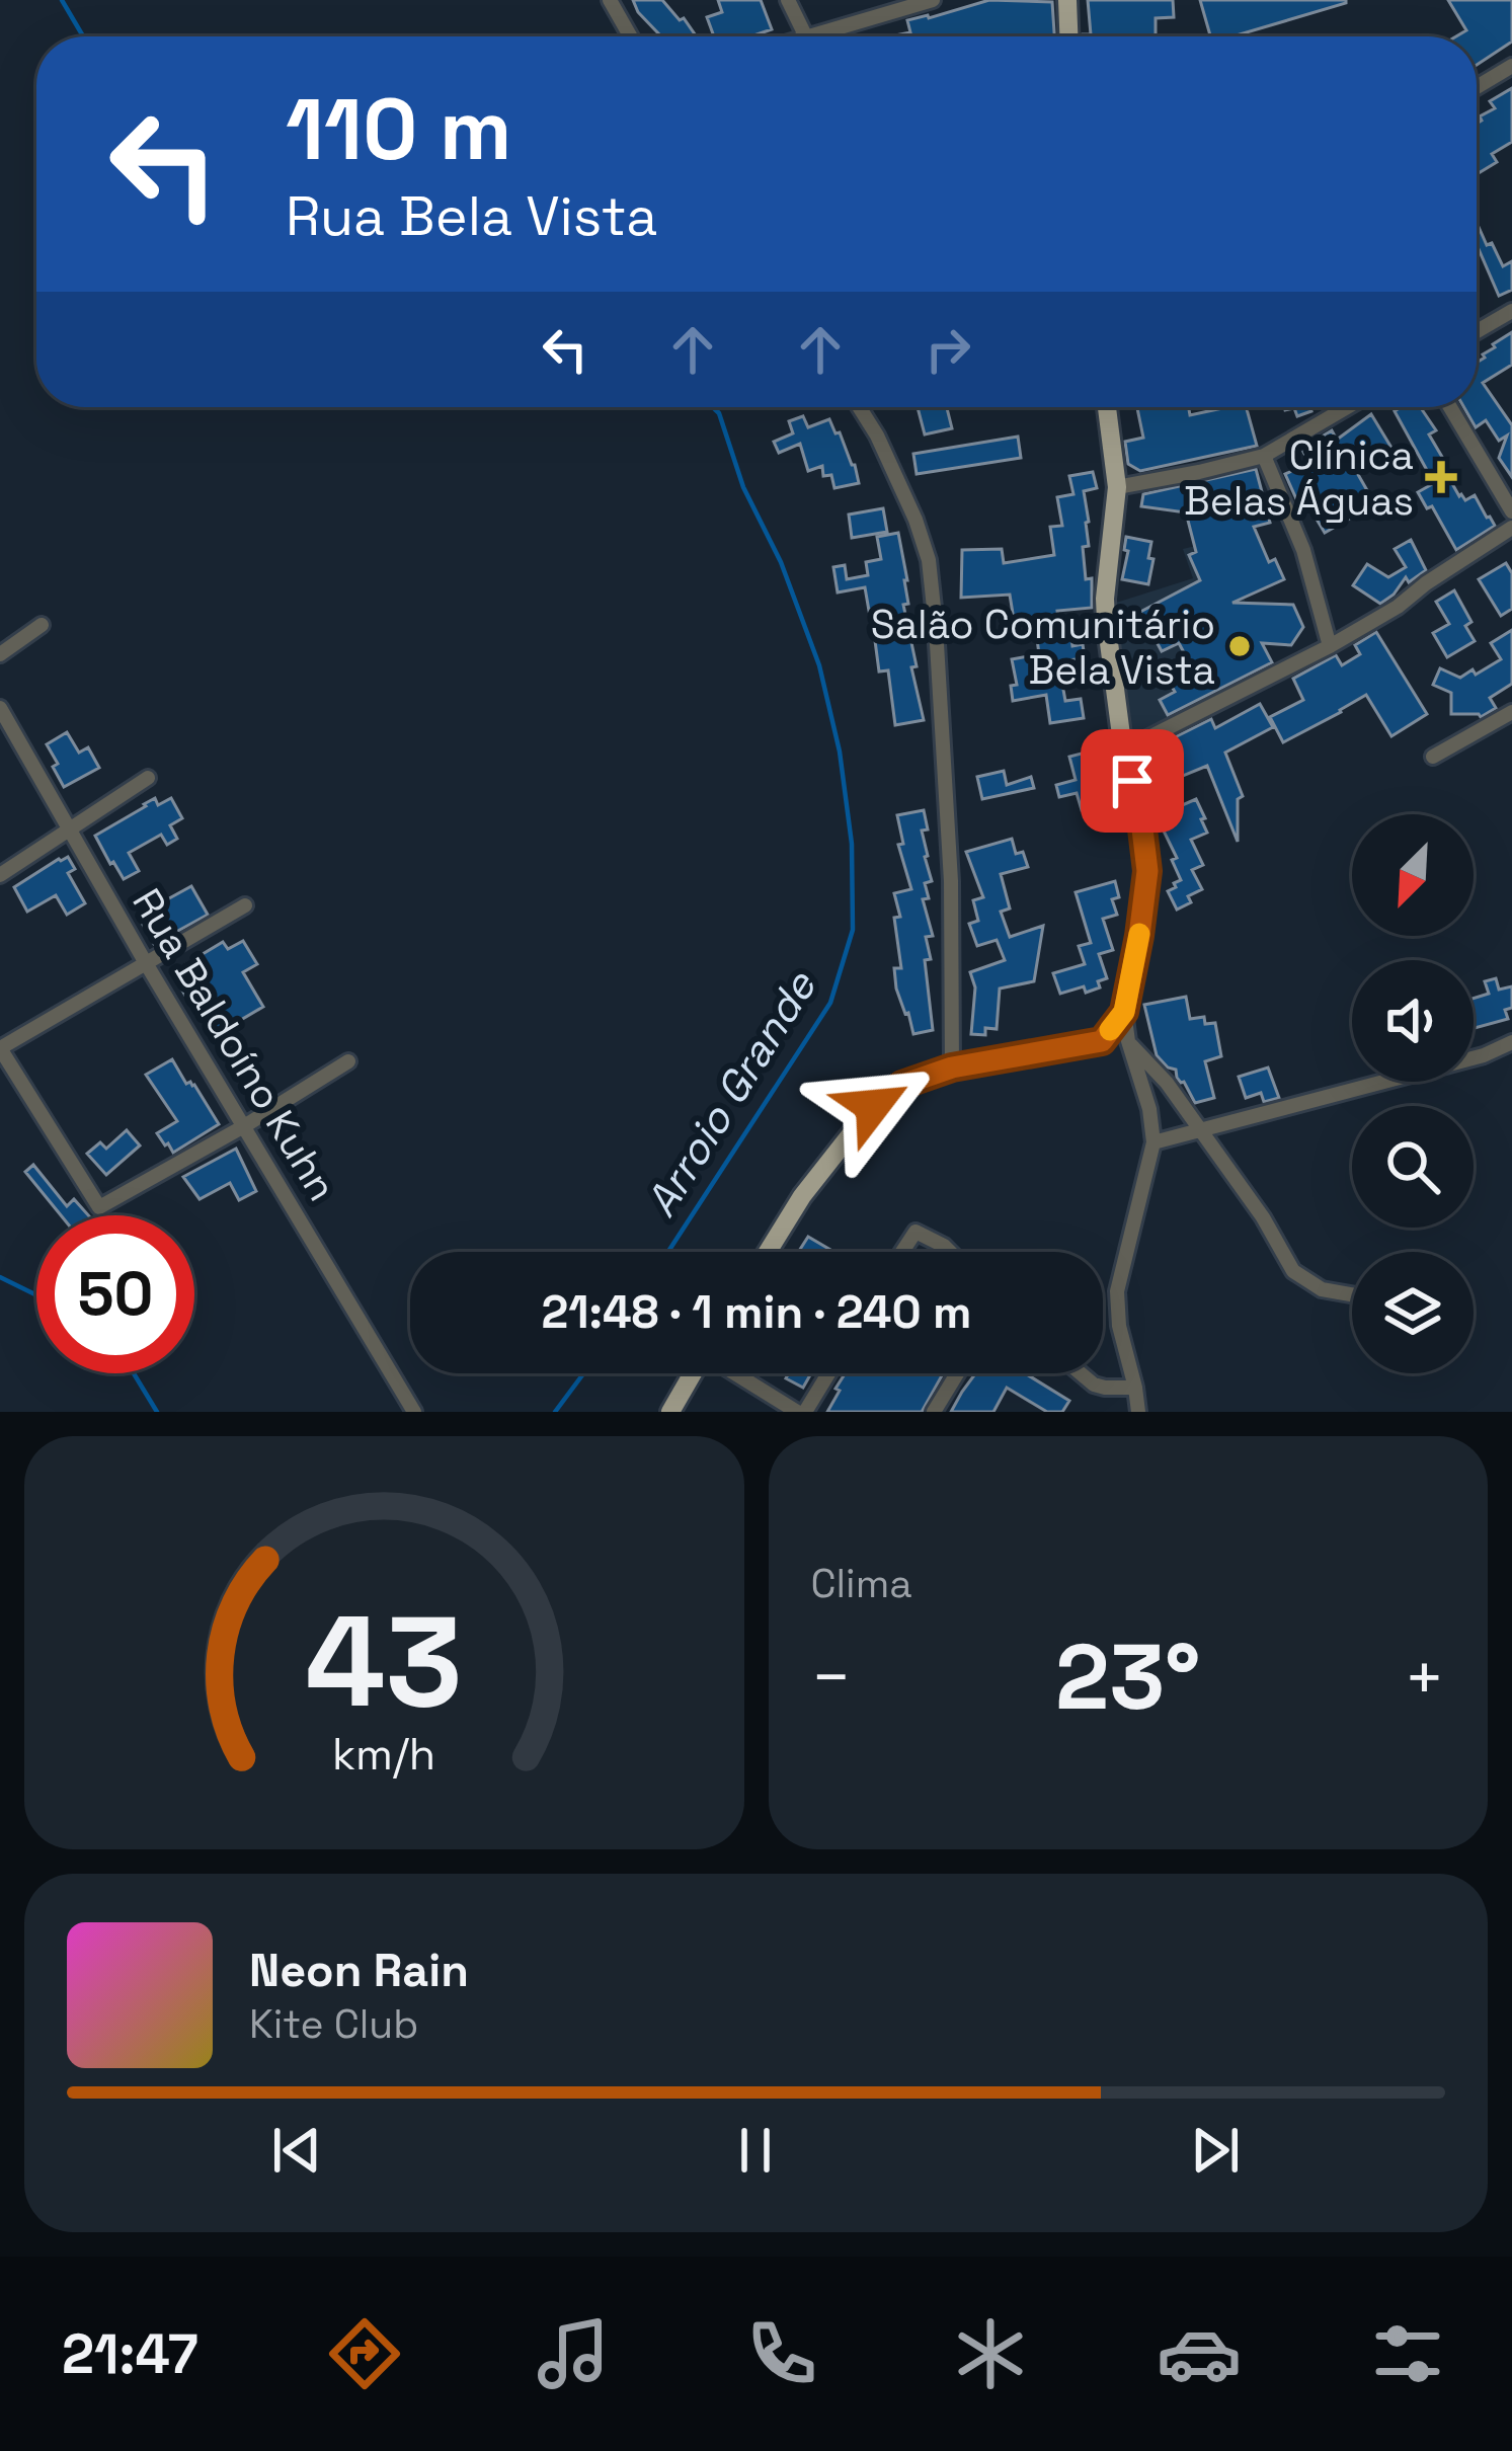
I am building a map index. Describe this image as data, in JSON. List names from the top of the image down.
{
  "streets": {
    "street": ["Rua Baldoíno Kuhn"]
  },
  "water": ["Arroio Grande"],
  "places": {
    "health": ["Clínica Belas Águas"],
    "other": ["Salão Comunitário Bela Vista"]
  },
  "north": "bottom left",
  "page": {
    "turn": ["110 m", "Rua Bela Vista"],
    "limit": "50",
    "trip": "21:48 · 1 min · 240 m",
    "tile": "Clima",
    "heat": ["−", "23°", "+"],
    "song": ["Neon Rain", "Kite Club"],
    "tabs": "21:47",
    "gauge": ["43", "km/h"]
  }
}
